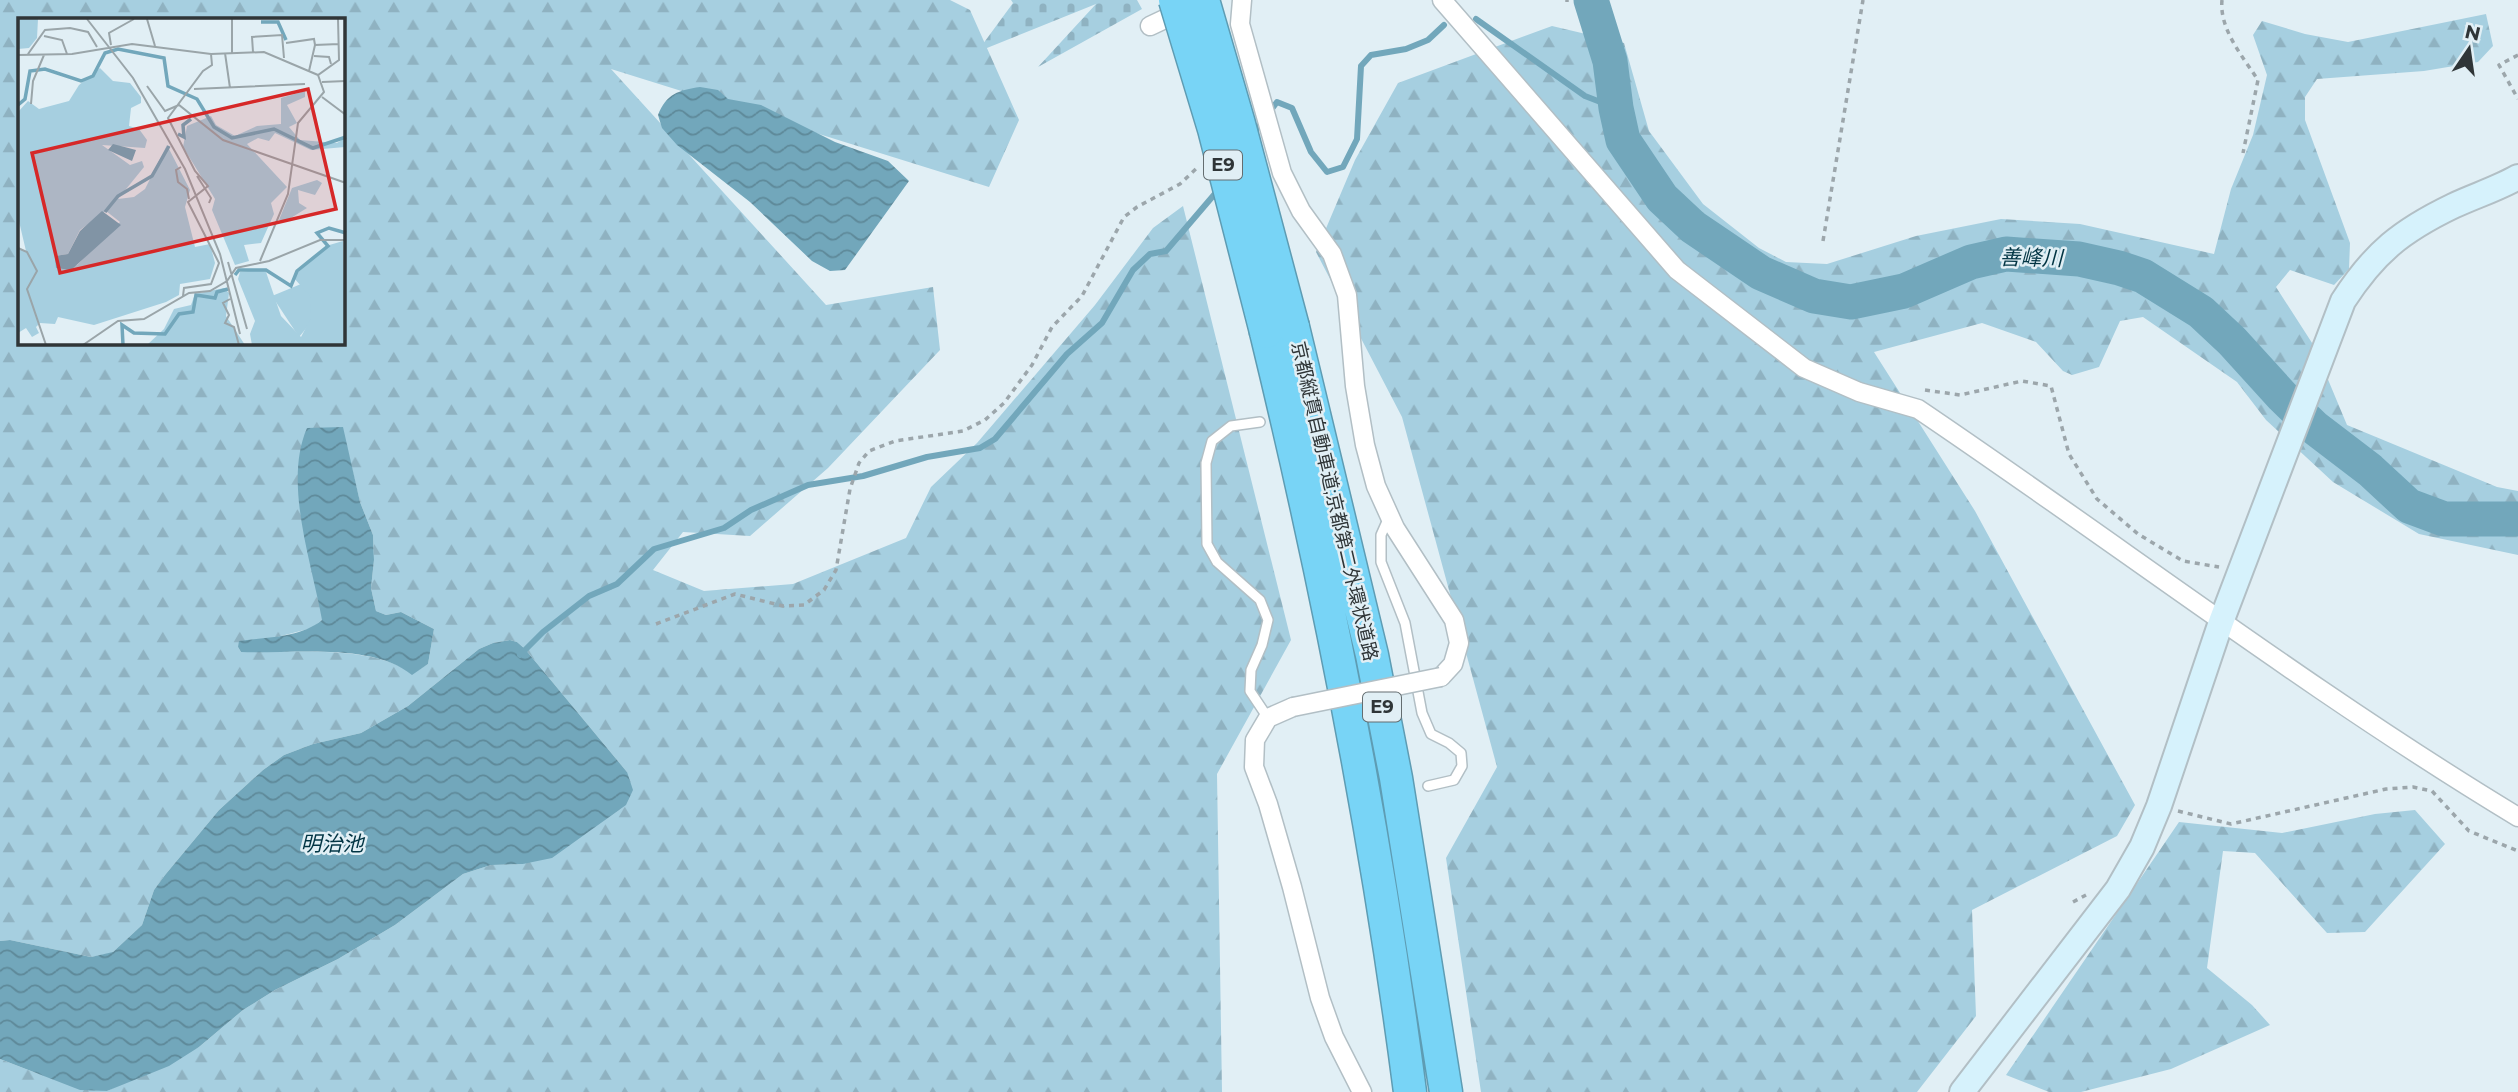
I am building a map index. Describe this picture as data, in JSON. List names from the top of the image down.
{
  "streets": {
    "highway": ["E9", "京都縦貫自動車道;京都第二外環状道路"]
  },
  "water": ["善峰川", "明治池"],
  "north": "top"
}
